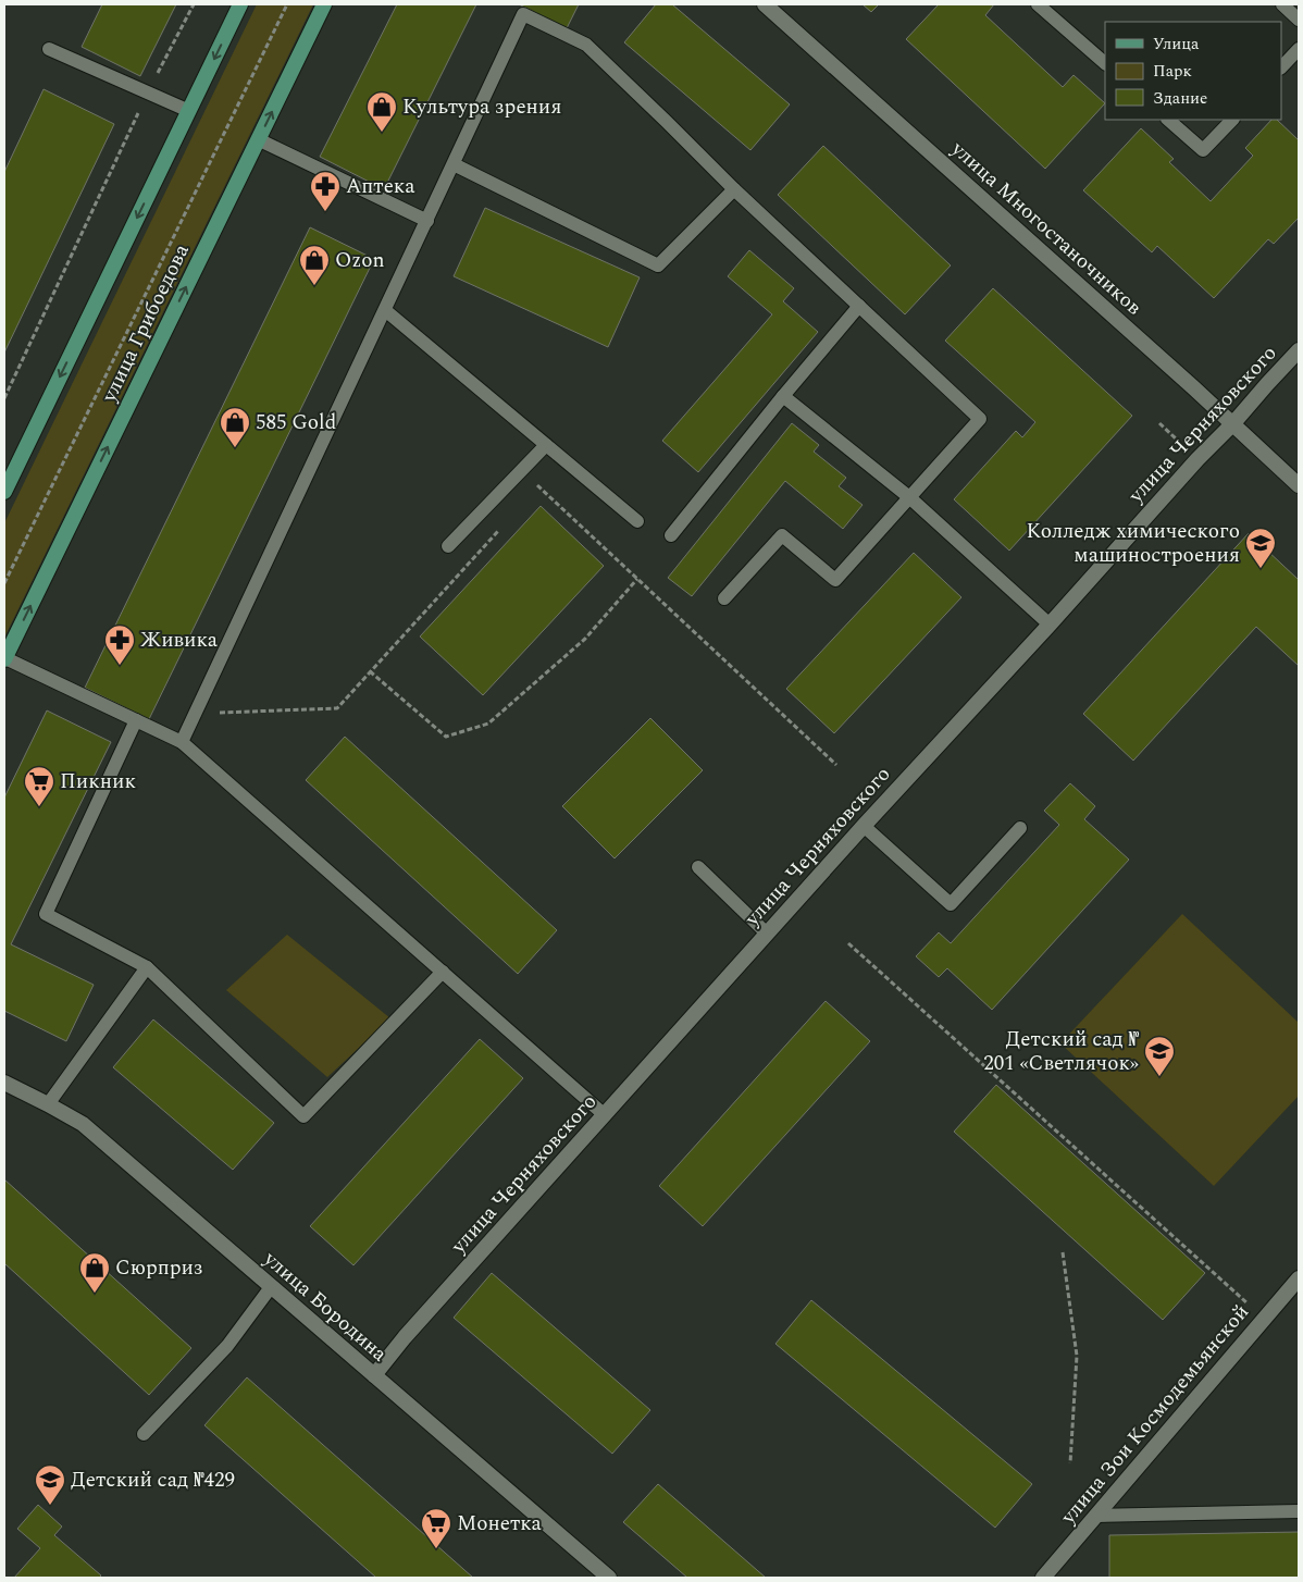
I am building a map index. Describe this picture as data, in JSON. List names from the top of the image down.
{
  "streets": {
    "main road": ["улица Грибоедова"],
    "street": [
      "улица Многостаночников",
      "улица Черняховского",
      "улица Бородина",
      "улица Зои Космодемьянской"
    ]
  },
  "crossings": [
    ["улица Многостаночников", "улица Черняховского"],
    ["улица Черняховского", "улица Бородина"]
  ],
  "places": {
    "shop": [
      "Культура зрения",
      "Ozon",
      "585 Gold",
      "Сюрприз"
    ],
    "pharmacy": ["Аптека", "Живика"],
    "school or university": ["Колледж химического машиностроения", "Детский сад № 201 «Светлячок»", "Детский сад №429"],
    "supermarket": ["Пикник", "Монетка"]
  },
  "legend": ["Улица", "Парк", "Здание"]
}
